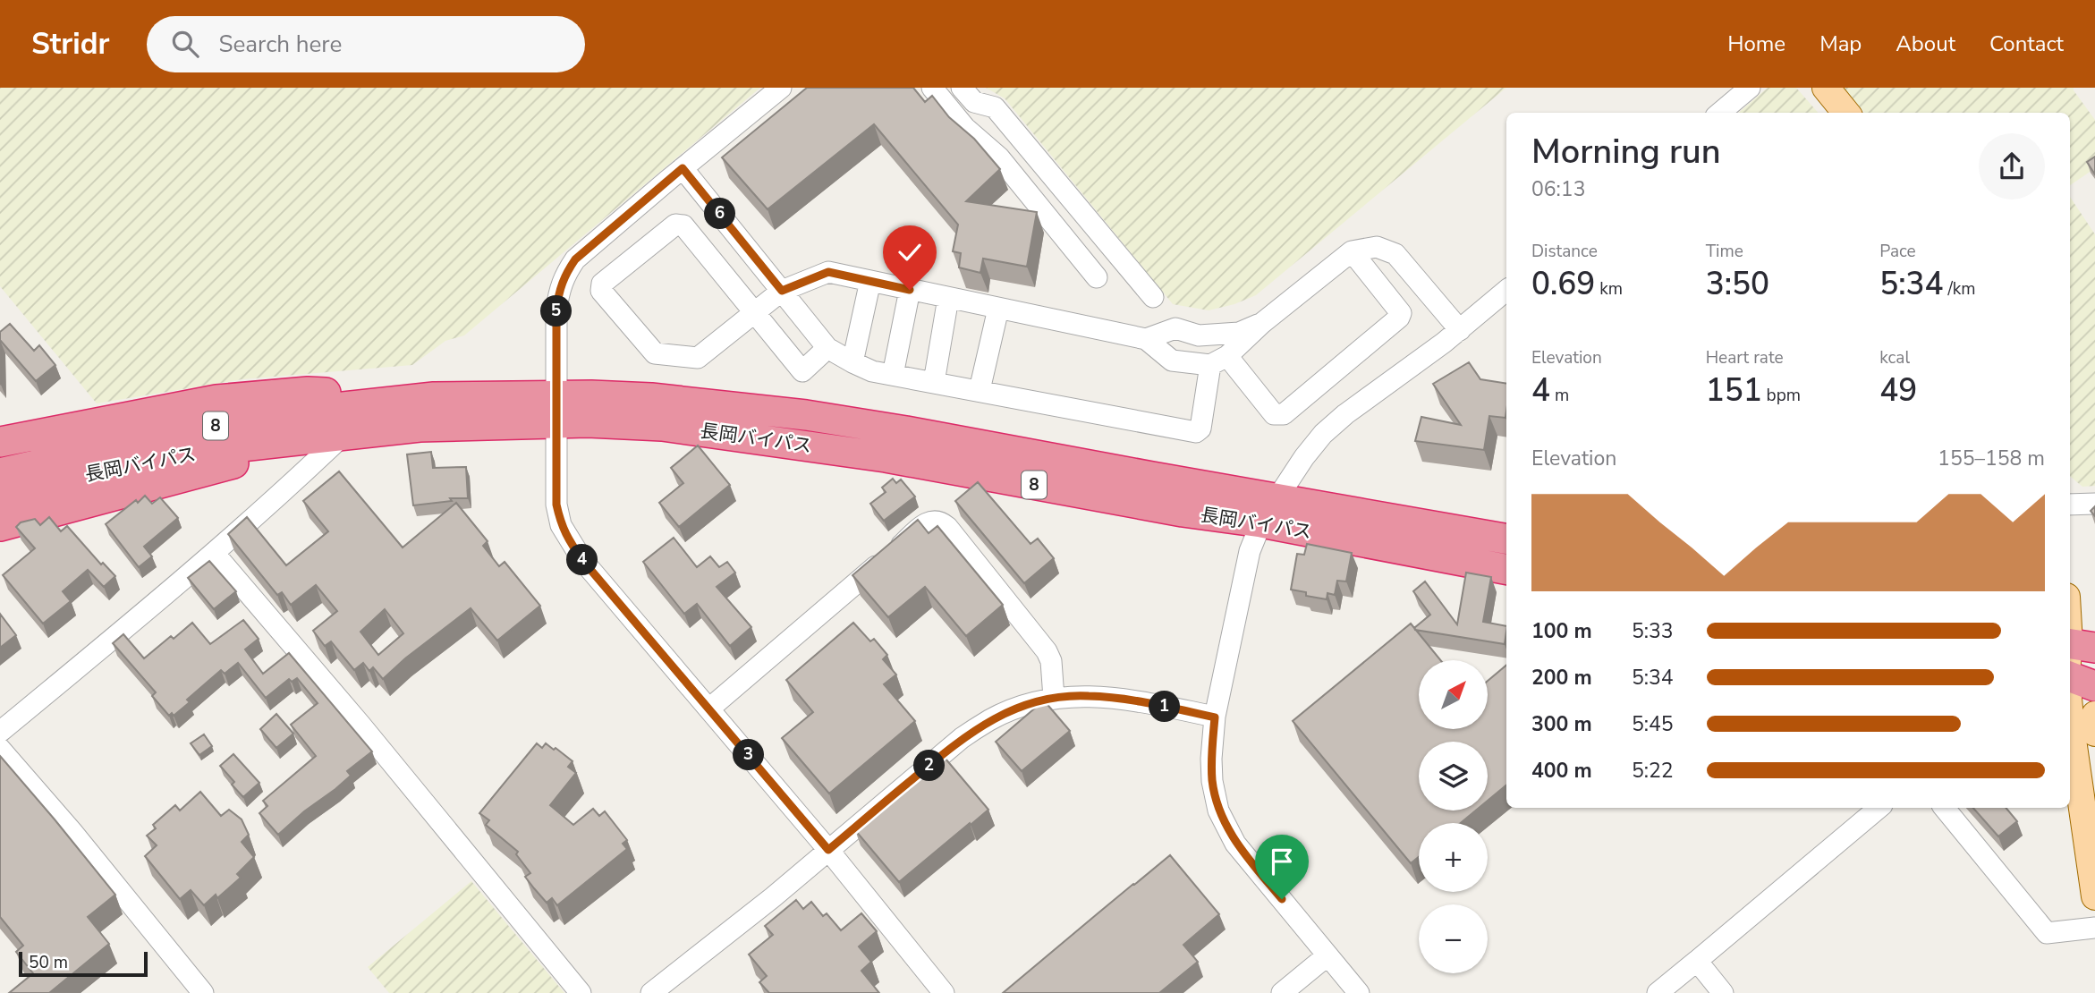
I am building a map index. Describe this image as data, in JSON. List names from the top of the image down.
{
  "streets": {
    "highway": ["8", "長岡バイパス"]
  },
  "scale_bar": "50 m",
  "north": "top right",
  "page": {
    "header": "Stridr",
    "search": "Search here",
    "nav": [
      "Home",
      "Map",
      "About",
      "Contact"
    ],
    "heading": ["Morning run", "06:13"],
    "pins": [
      "6",
      "5",
      "4",
      "1",
      "3",
      "2"
    ],
    "stats": [
      ["Distance", "0.69 km"],
      ["Time", "3:50"],
      ["Pace", "5:34 /km"],
      ["Elevation", "4 m"],
      ["Heart rate", "151 bpm"],
      ["kcal", "49"]
    ],
    "chart": ["Elevation", "155–158 m"],
    "list": [
      {
        "name": "100 m",
        "note": "5:33"
      },
      {
        "name": "200 m",
        "note": "5:34"
      },
      {
        "name": "300 m",
        "note": "5:45"
      },
      {
        "name": "400 m",
        "note": "5:22"
      }
    ],
    "map_buttons": ["+", "−"],
    "scale": "50 m"
  }
}
